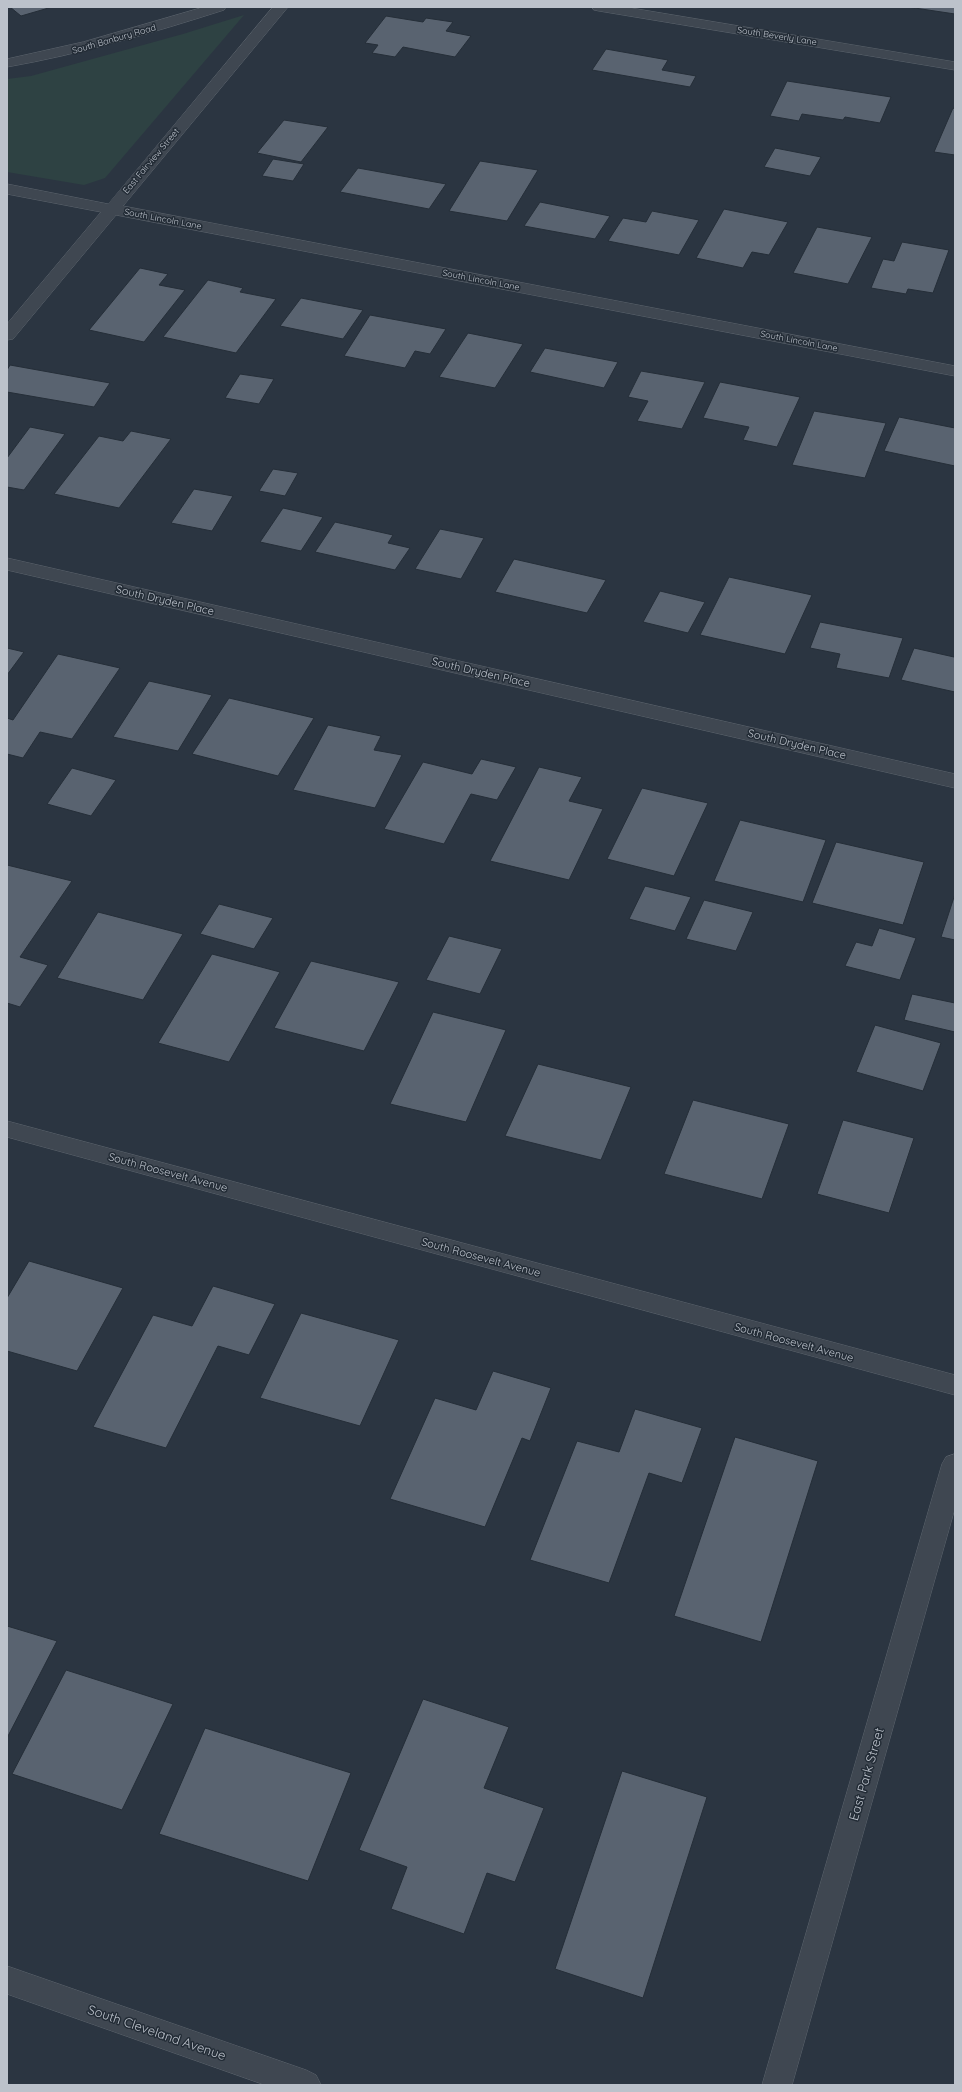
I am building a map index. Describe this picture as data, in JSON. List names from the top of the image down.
{
  "streets": {
    "street": [
      "South Beverly Lane",
      "South Banbury Road",
      "East Fairview Street",
      "South Lincoln Lane",
      "South Dryden Place",
      "South Roosevelt Avenue",
      "East Park Street",
      "South Cleveland Avenue"
    ]
  },
  "crossings": [
    ["East Fairview Street", "South Lincoln Lane"]
  ]
}
